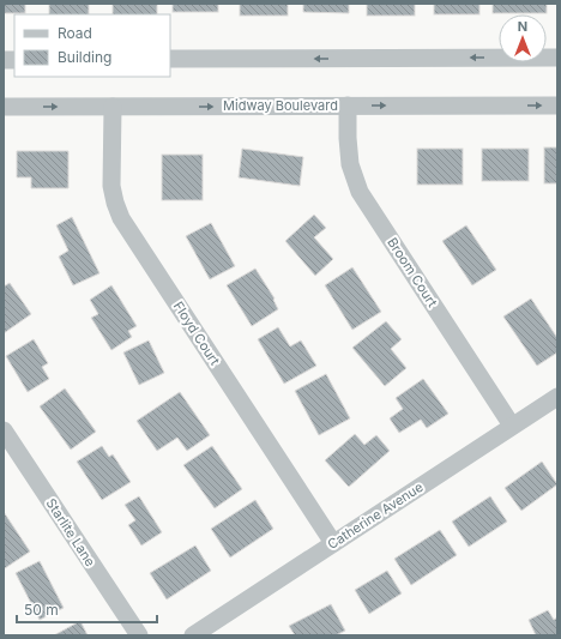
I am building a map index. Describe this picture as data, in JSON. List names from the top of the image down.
{
  "streets": {
    "street": [
      "Midway Boulevard",
      "Broom Court",
      "Floyd Court",
      "Catherine Avenue",
      "Starlite Lane"
    ]
  },
  "crossings": [
    ["Midway Boulevard", "Broom Court"],
    ["Midway Boulevard", "Floyd Court"],
    ["Broom Court", "Catherine Avenue"],
    ["Floyd Court", "Catherine Avenue"]
  ],
  "legend": ["Road", "Building"],
  "scale_bar": "50 m",
  "north": "top"
}
